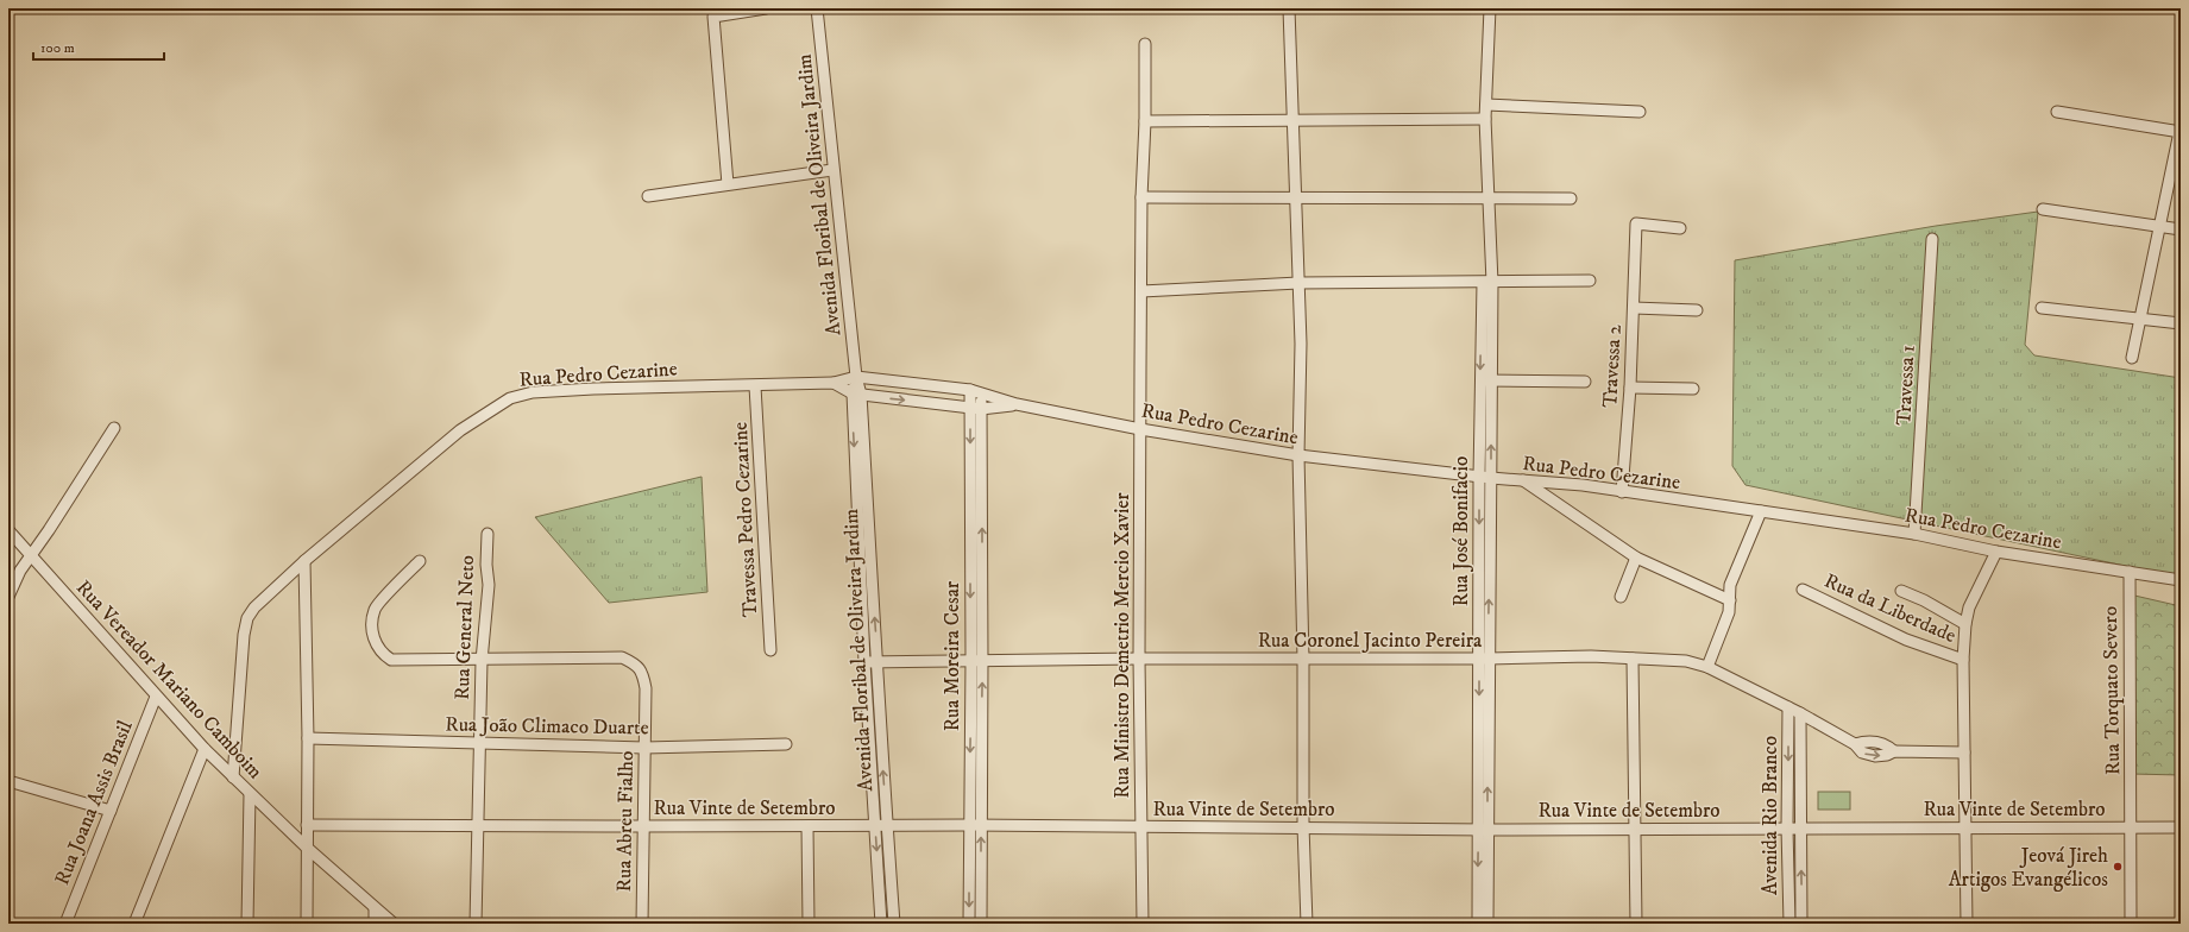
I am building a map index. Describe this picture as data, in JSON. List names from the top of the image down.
{
  "streets": {
    "street": [
      "Avenida Floribal de Oliveira Jardim",
      "Travessa 2",
      "Rua Pedro Cezarine",
      "Travessa 1",
      "Travessa Pedro Cezarine",
      "Rua José Bonifacio",
      "Rua da Liberdade",
      "Rua General Neto",
      "Rua Coronel Jacinto Pereira",
      "Rua Ministro Demetrio Mercio Xavier",
      "Rua Moreira Cesar",
      "Rua Vereador Mariano Camboim",
      "Rua Torquato Severo",
      "Rua João Climaco Duarte",
      "Rua Joana Assis Brasil",
      "Rua Vinte de Setembro",
      "Avenida Rio Branco",
      "Rua Abreu Fialho"
    ]
  },
  "crossings": [
    ["Avenida Floribal de Oliveira Jardim", "Rua Pedro Cezarine"],
    ["Avenida Floribal de Oliveira Jardim", "Rua Coronel Jacinto Pereira"],
    ["Avenida Floribal de Oliveira Jardim", "Rua Vinte de Setembro"],
    ["Travessa 2", "Rua Pedro Cezarine"],
    ["Rua Pedro Cezarine", "Travessa 1"],
    ["Rua Pedro Cezarine", "Travessa Pedro Cezarine"],
    ["Rua Pedro Cezarine", "Rua José Bonifacio"],
    ["Rua Pedro Cezarine", "Rua Ministro Demetrio Mercio Xavier"],
    ["Rua Pedro Cezarine", "Rua Moreira Cesar"],
    ["Rua Pedro Cezarine", "Rua Vereador Mariano Camboim"],
    ["Rua Pedro Cezarine", "Rua Torquato Severo"],
    ["Rua José Bonifacio", "Rua Coronel Jacinto Pereira"],
    ["Rua José Bonifacio", "Rua Vinte de Setembro"],
    ["Rua General Neto", "Rua João Climaco Duarte"],
    ["Rua General Neto", "Rua Vinte de Setembro"],
    ["Rua General Neto", "Rua Abreu Fialho"],
    ["Rua Coronel Jacinto Pereira", "Rua Ministro Demetrio Mercio Xavier"],
    ["Rua Coronel Jacinto Pereira", "Rua Moreira Cesar"],
    ["Rua Coronel Jacinto Pereira", "Avenida Rio Branco"],
    ["Rua Ministro Demetrio Mercio Xavier", "Rua Vinte de Setembro"],
    ["Rua Moreira Cesar", "Rua Vinte de Setembro"],
    ["Rua Vereador Mariano Camboim", "Rua Joana Assis Brasil"],
    ["Rua Torquato Severo", "Rua Vinte de Setembro"],
    ["Rua João Climaco Duarte", "Rua Abreu Fialho"],
    ["Rua Vinte de Setembro", "Avenida Rio Branco"],
    ["Rua Vinte de Setembro", "Rua Abreu Fialho"]
  ],
  "places": ["Jeová Jireh Artigos Evangélicos"],
  "scale_bar": "100 m"
}
